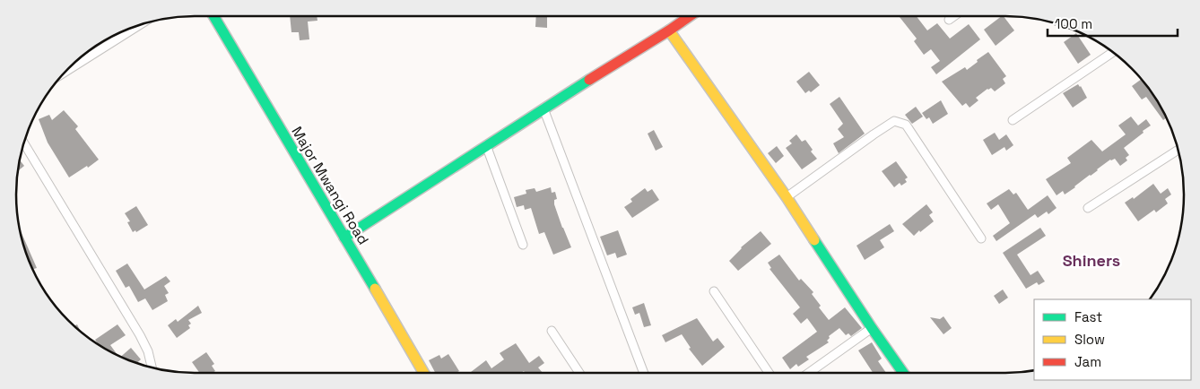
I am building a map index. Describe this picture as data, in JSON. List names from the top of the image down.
{
  "streets": {
    "street": ["Major Mwangi Road"]
  },
  "districts": ["Shiners"],
  "legend": ["Fast", "Slow", "Jam"],
  "scale_bar": "100 m"
}
